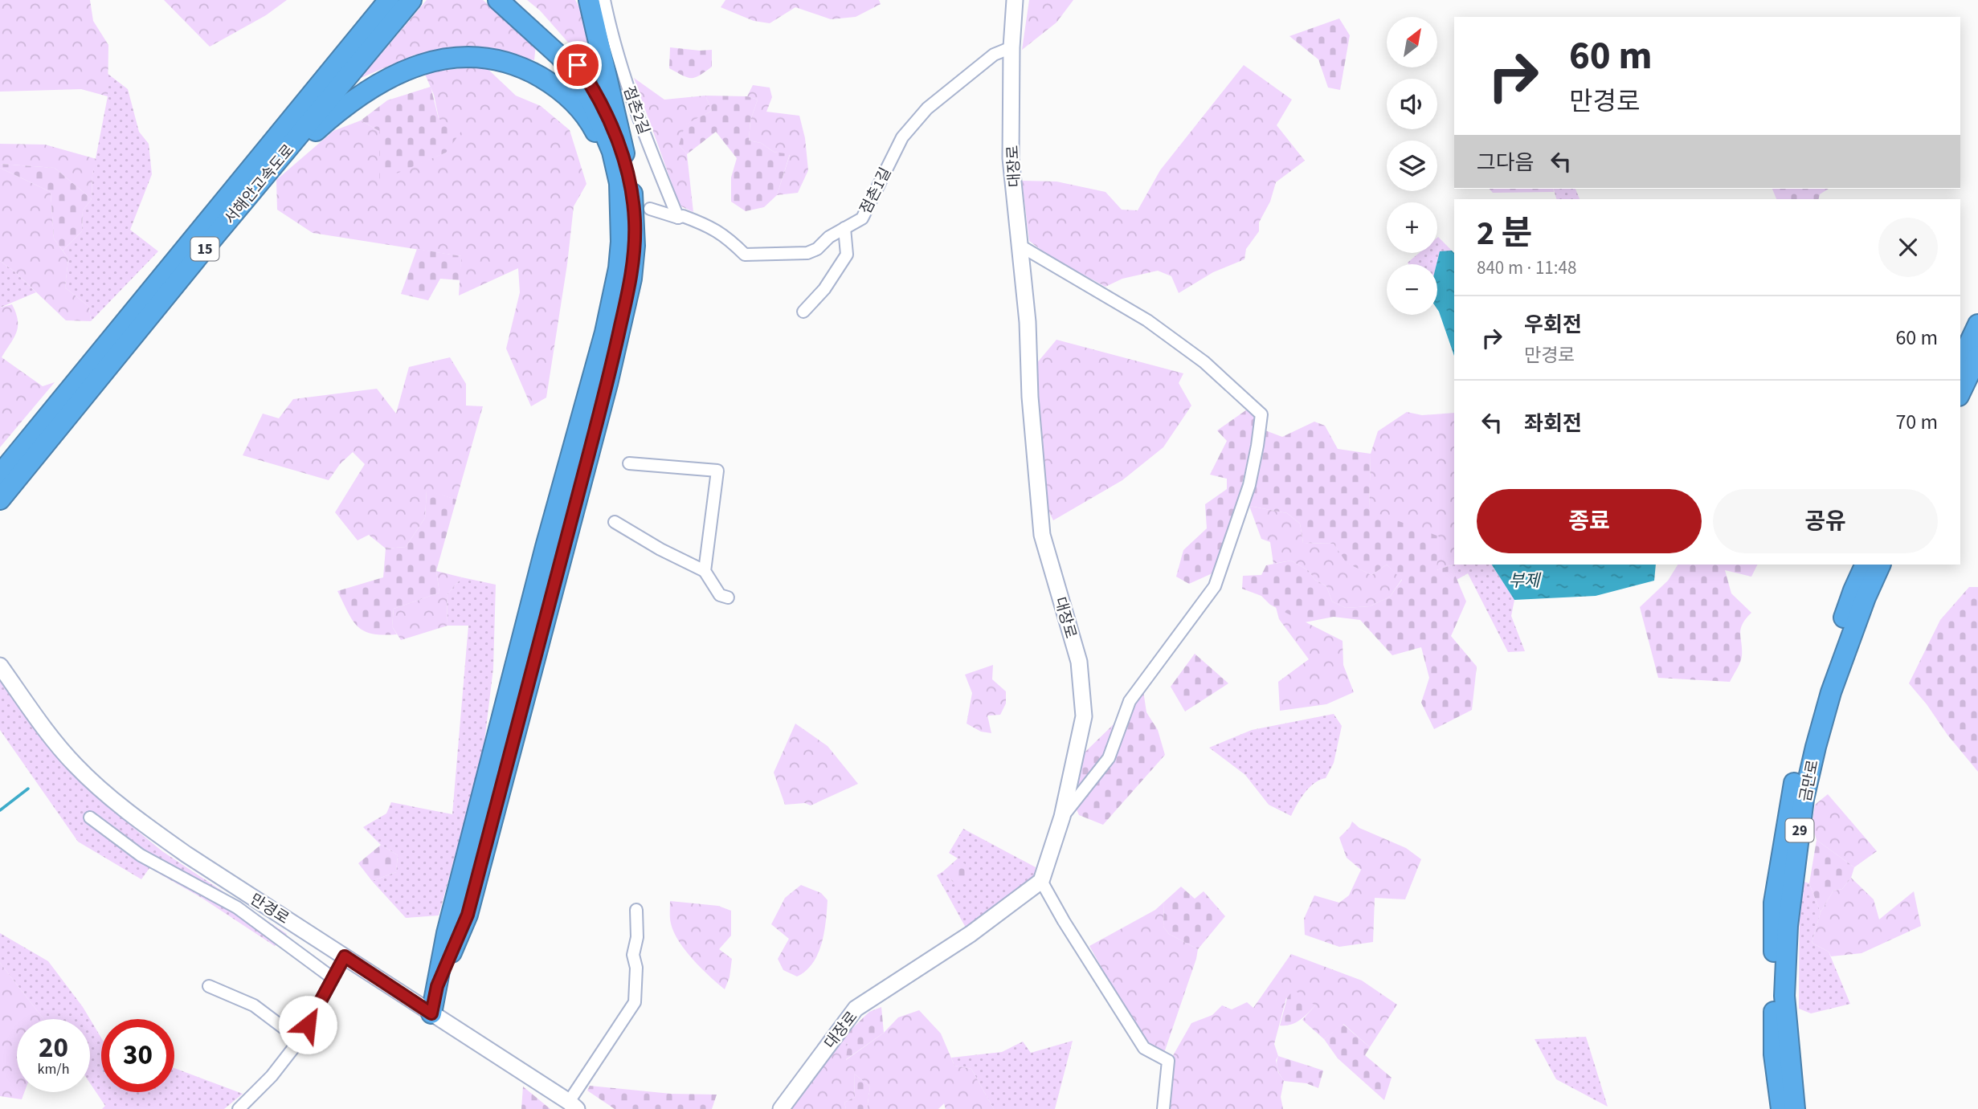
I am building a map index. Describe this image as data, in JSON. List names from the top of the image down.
{
  "streets": {
    "highway": [
      "서해안고속도로",
      "15",
      "금만로",
      "29"
    ],
    "street": [
      "점촌2길",
      "대장로",
      "점촌1길",
      "만경로"
    ]
  },
  "crossings": [
    ["점촌2길", "점촌1길"],
    ["대장로", "점촌1길"]
  ],
  "water": ["부제"],
  "north": "top right",
  "page": {
    "map_buttons": ["+", "−"],
    "turn": ["60 m", "만경로"],
    "then": "그다음",
    "heading": ["2 분", "840 m · 11:48"],
    "list": [
      {
        "name": "우회전",
        "note": "만경로",
        "value": "60 m"
      },
      {
        "name": "좌회전",
        "value": "70 m"
      }
    ],
    "buttons": ["종료", "공유"],
    "speed": "20 km/h",
    "limit": "30"
  }
}
